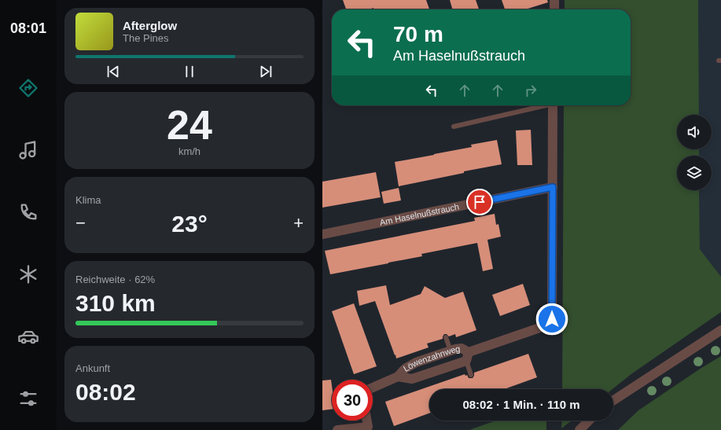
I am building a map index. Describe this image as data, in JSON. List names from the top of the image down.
{
  "streets": {
    "street": ["Am Haselnußstrauch", "Löwenzahnweg"]
  },
  "crossings": [
    ["Am Haselnußstrauch", "Löwenzahnweg"]
  ],
  "page": {
    "tabs": "08:01",
    "turn": ["70 m", "Am Haselnußstrauch"],
    "song": ["Afterglow", "The Pines"],
    "tile": [
      ["24", "km/h"],
      "Klima",
      ["Reichweite · 62%", "310 km"],
      ["Ankunft", "08:02"]
    ],
    "heat": ["−", "23°", "+"],
    "limit": "30",
    "trip": "08:02 · 1 Min. · 110 m"
  }
}
